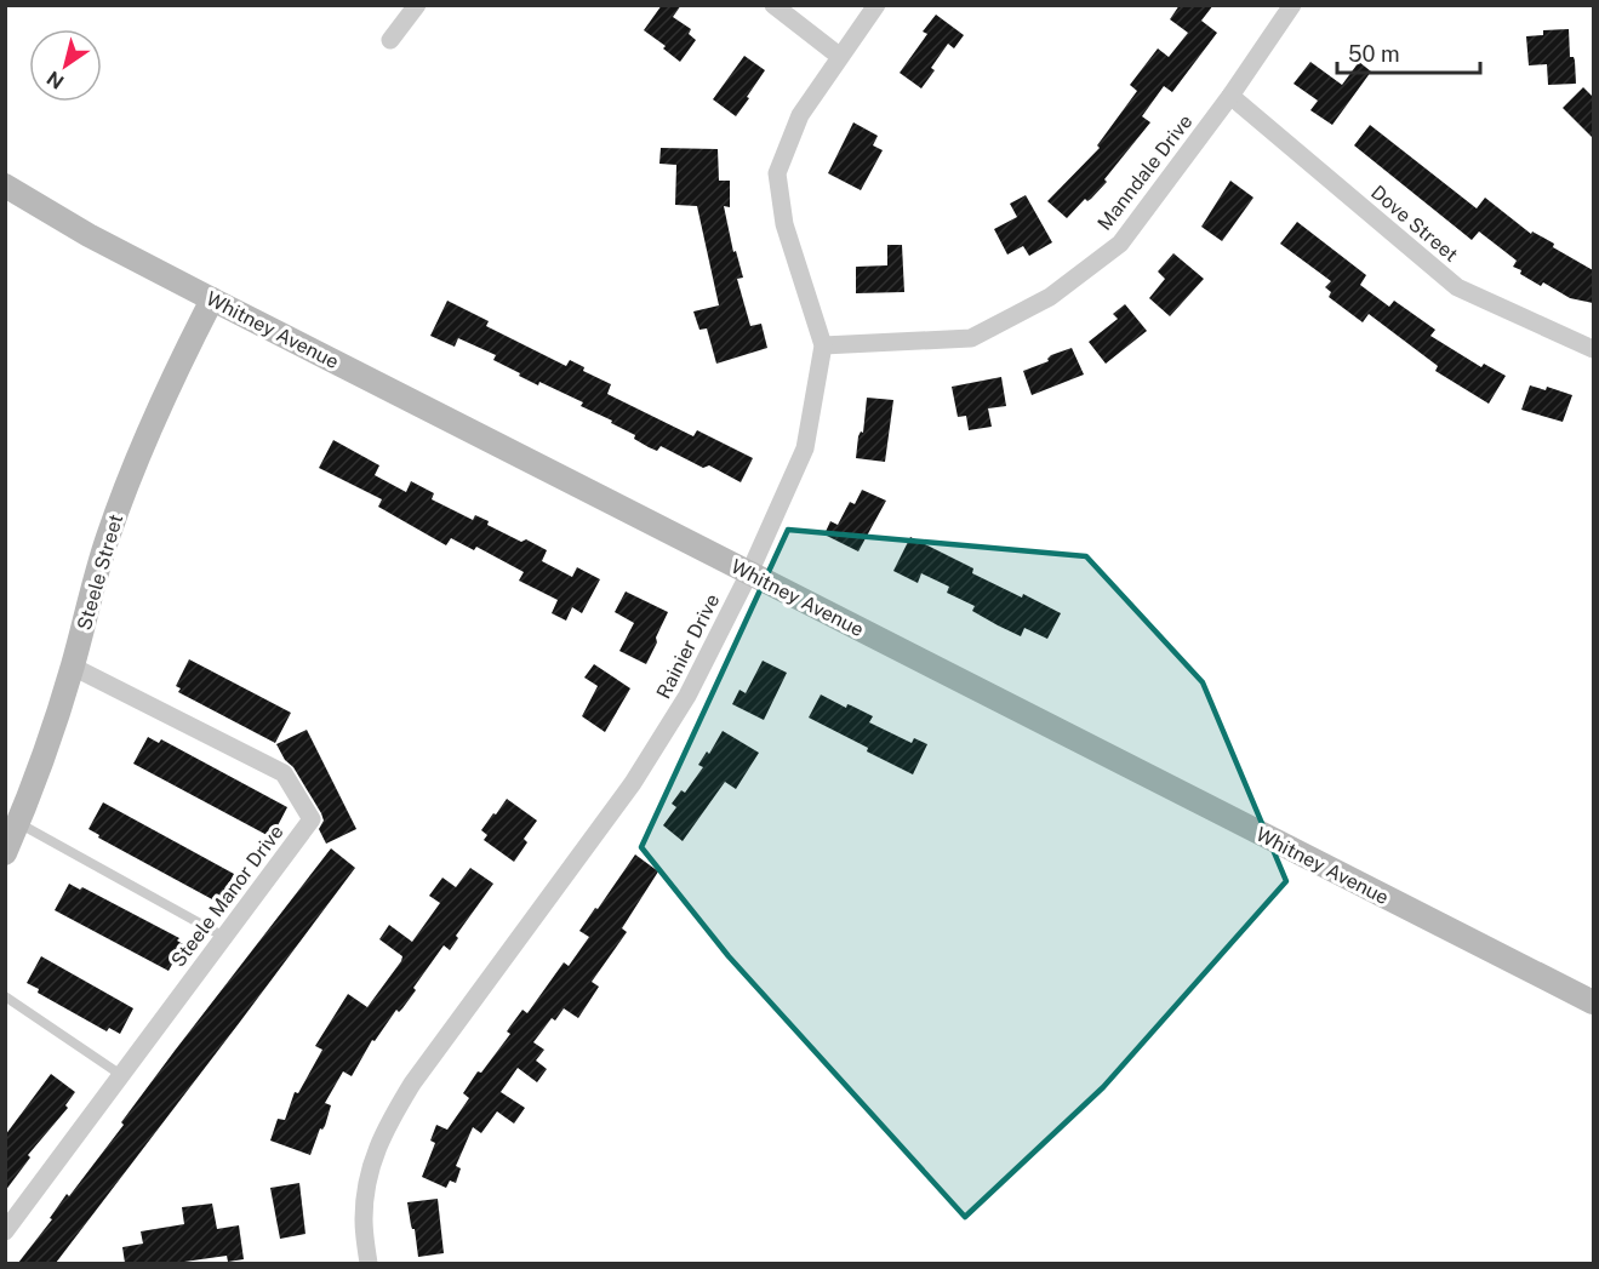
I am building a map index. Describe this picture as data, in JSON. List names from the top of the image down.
{
  "streets": {
    "main road": ["Whitney Avenue", "Steele Street"],
    "street": [
      "Manndale Drive",
      "Dove Street",
      "Rainier Drive",
      "Steele Manor Drive"
    ]
  },
  "crossings": [
    ["Manndale Drive", "Dove Street"],
    ["Manndale Drive", "Rainier Drive"],
    ["Whitney Avenue", "Steele Street"],
    ["Whitney Avenue", "Rainier Drive"],
    ["Steele Street", "Steele Manor Drive"]
  ],
  "scale_bar": "50 m",
  "north": "bottom left"
}
